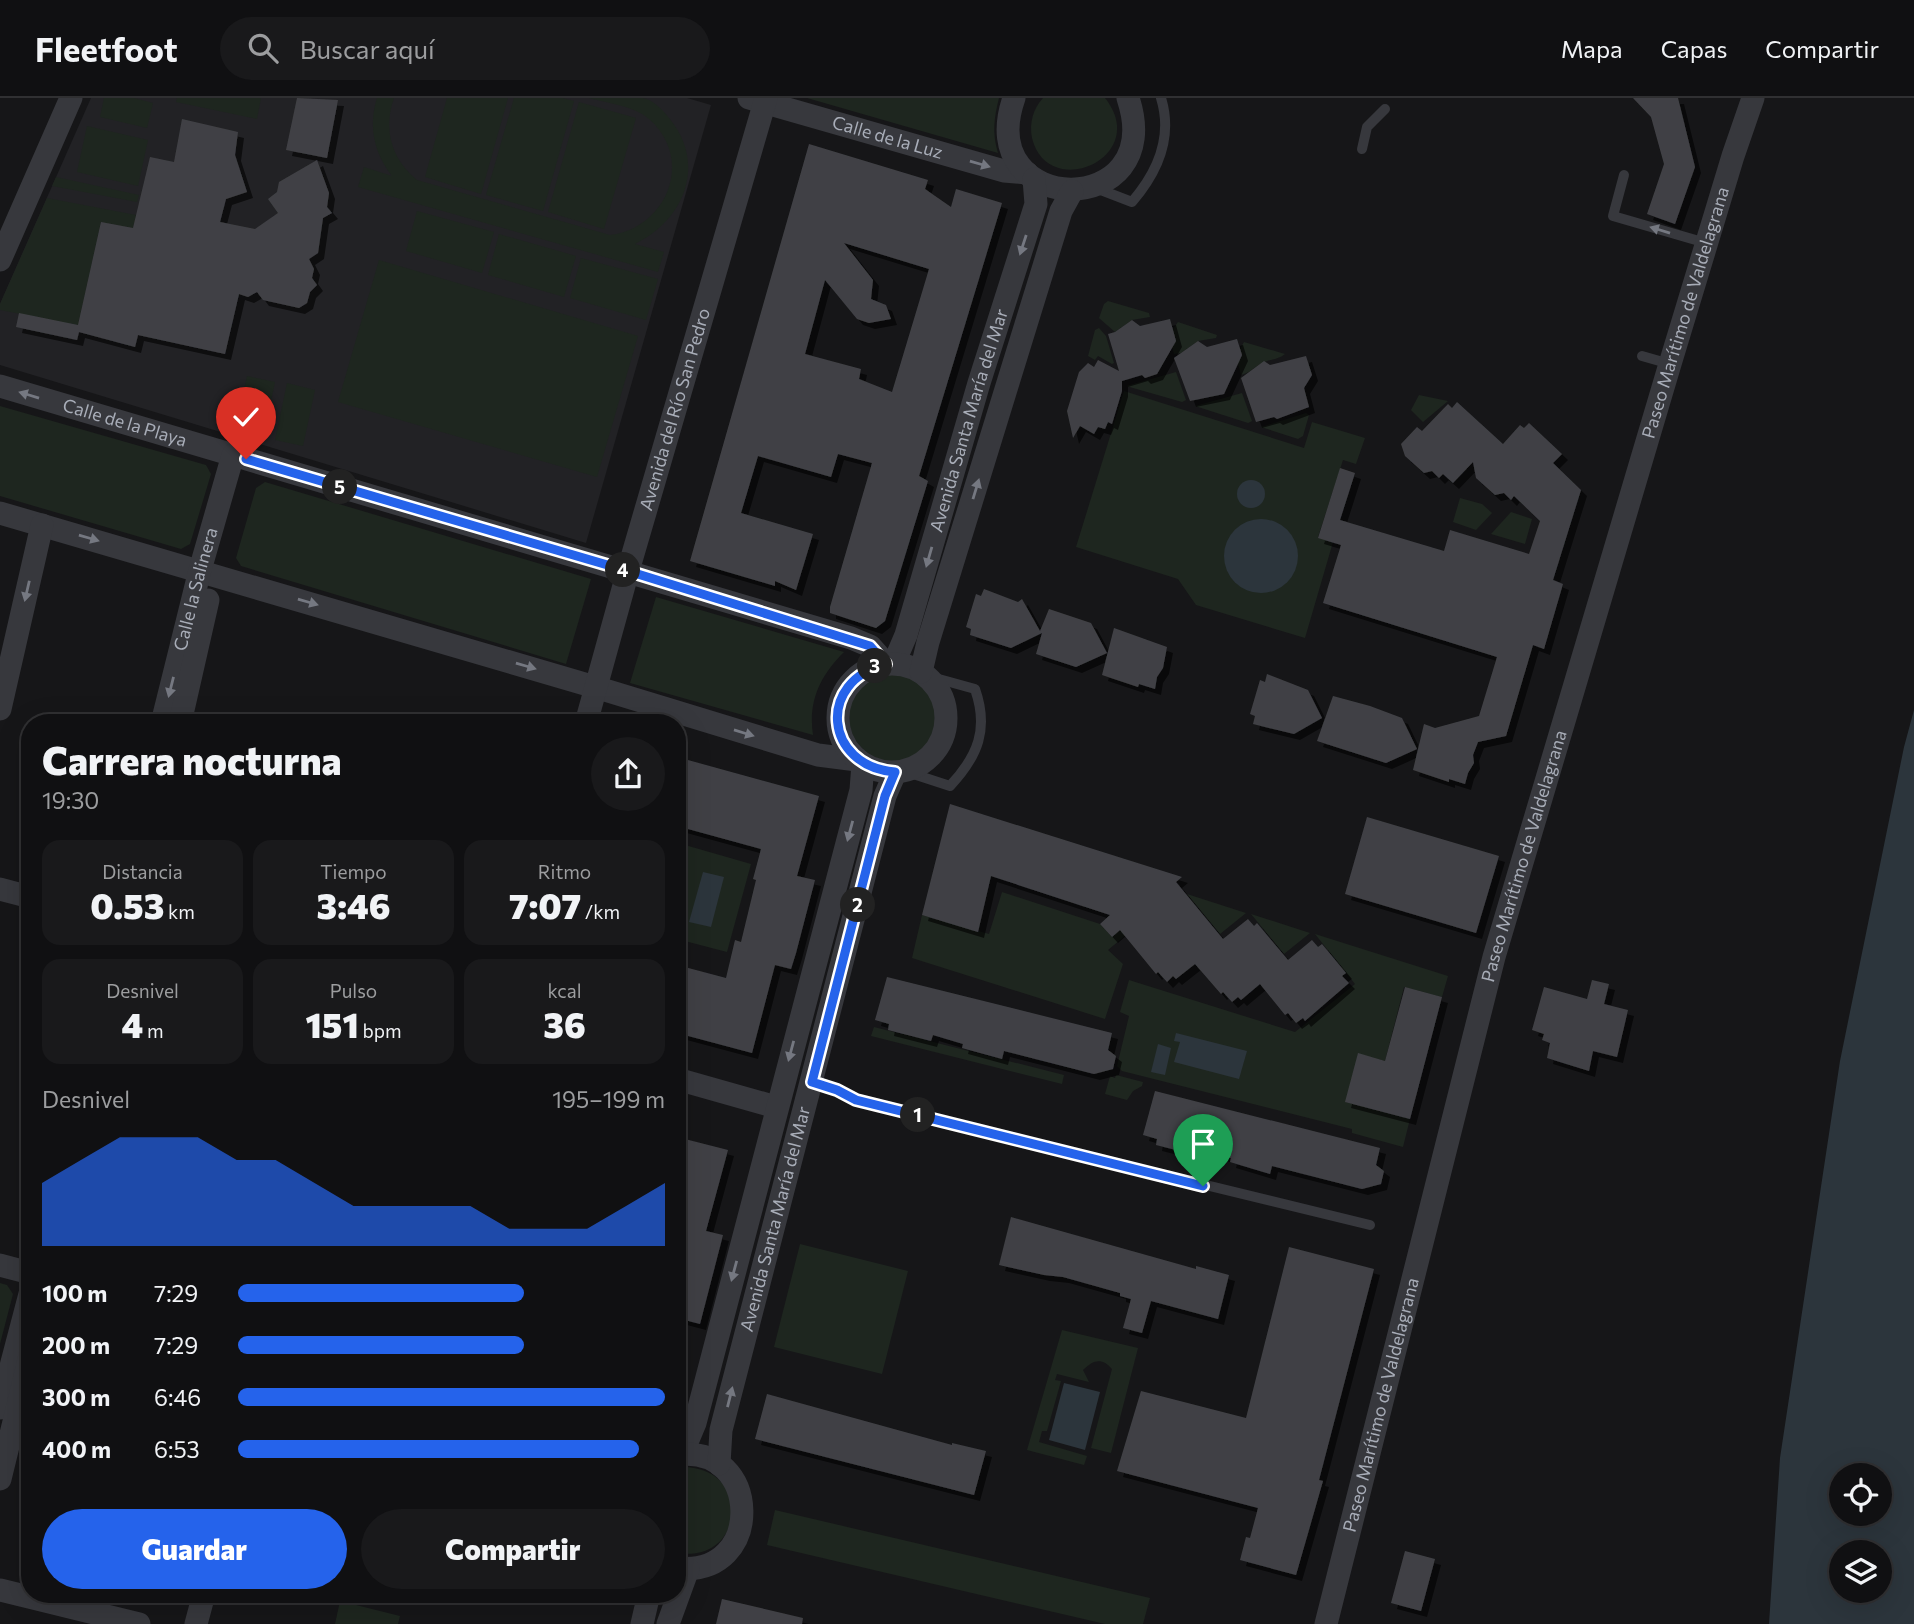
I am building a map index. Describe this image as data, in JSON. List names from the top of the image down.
{
  "streets": {
    "street": [
      "Calle de la Luz",
      "Paseo Marítimo de Valdelagrana",
      "Avenida del Río San Pedro",
      "Avenida Santa María del Mar",
      "Calle de la Playa",
      "Calle la Salinera"
    ]
  },
  "crossings": [
    ["Calle de la Luz", "Avenida del Río San Pedro"],
    ["Calle de la Luz", "Avenida Santa María del Mar"],
    ["Avenida del Río San Pedro", "Calle de la Playa"],
    ["Avenida Santa María del Mar", "Calle de la Playa"]
  ],
  "one_way": ["Calle de la Luz"],
  "page": {
    "header": "Fleetfoot",
    "search": "Buscar aquí",
    "nav": ["Mapa", "Capas", "Compartir"],
    "pins": [
      "5",
      "4",
      "3",
      "2",
      "1"
    ],
    "heading": ["Carrera nocturna", "19:30"],
    "stats": [
      ["Distancia", "0.53 km"],
      ["Tiempo", "3:46"],
      ["Ritmo", "7:07 /km"],
      ["Desnivel", "4 m"],
      ["Pulso", "151 bpm"],
      ["kcal", "36"]
    ],
    "chart": ["Desnivel", "195–199 m"],
    "list": [
      {
        "name": "100 m",
        "note": "7:29"
      },
      {
        "name": "200 m",
        "note": "7:29"
      },
      {
        "name": "300 m",
        "note": "6:46"
      },
      {
        "name": "400 m",
        "note": "6:53"
      }
    ],
    "buttons": ["Guardar", "Compartir"]
  }
}
